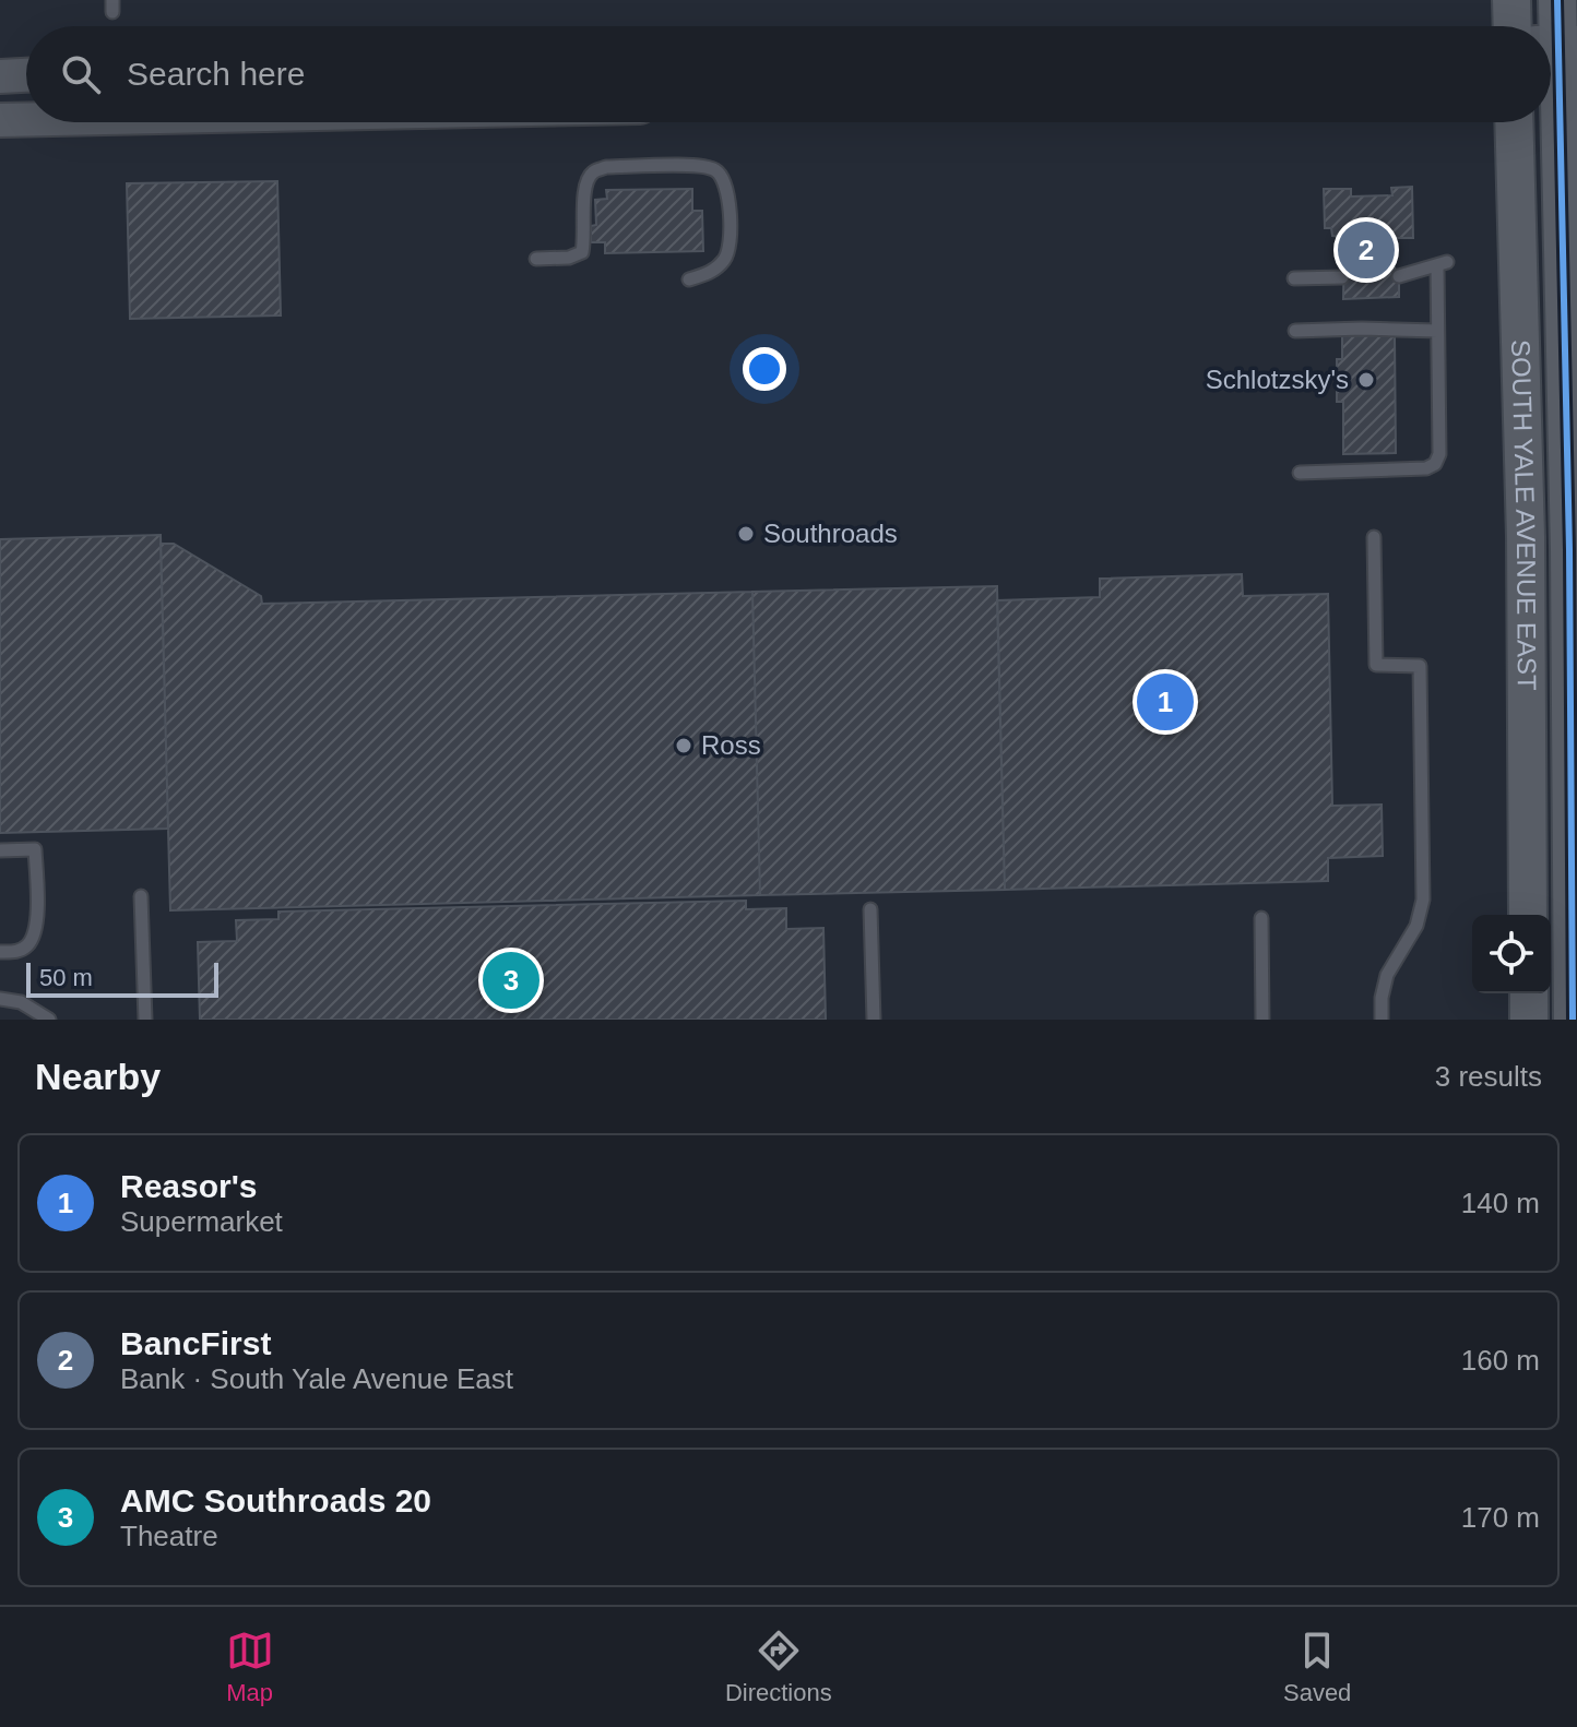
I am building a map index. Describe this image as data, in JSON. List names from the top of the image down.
{
  "streets": {
    "main road": ["SOUTH YALE AVENUE EAST"]
  },
  "places": ["Schlotzsky's", "Southroads", "Ross"],
  "scale_bar": "50 m",
  "page": {
    "search": "Search here",
    "pins": ["2", "1", "3"],
    "scale": "50 m",
    "heading": ["Nearby", "3 results"],
    "list": [
      {
        "mark": "1",
        "name": "Reasor's",
        "note": "Supermarket",
        "value": "140 m"
      },
      {
        "mark": "2",
        "name": "BancFirst",
        "note": "Bank · South Yale Avenue East",
        "value": "160 m"
      },
      {
        "mark": "3",
        "name": "AMC Southroads 20",
        "note": "Theatre",
        "value": "170 m"
      }
    ],
    "nav": ["Map", "Directions", "Saved"]
  }
}
